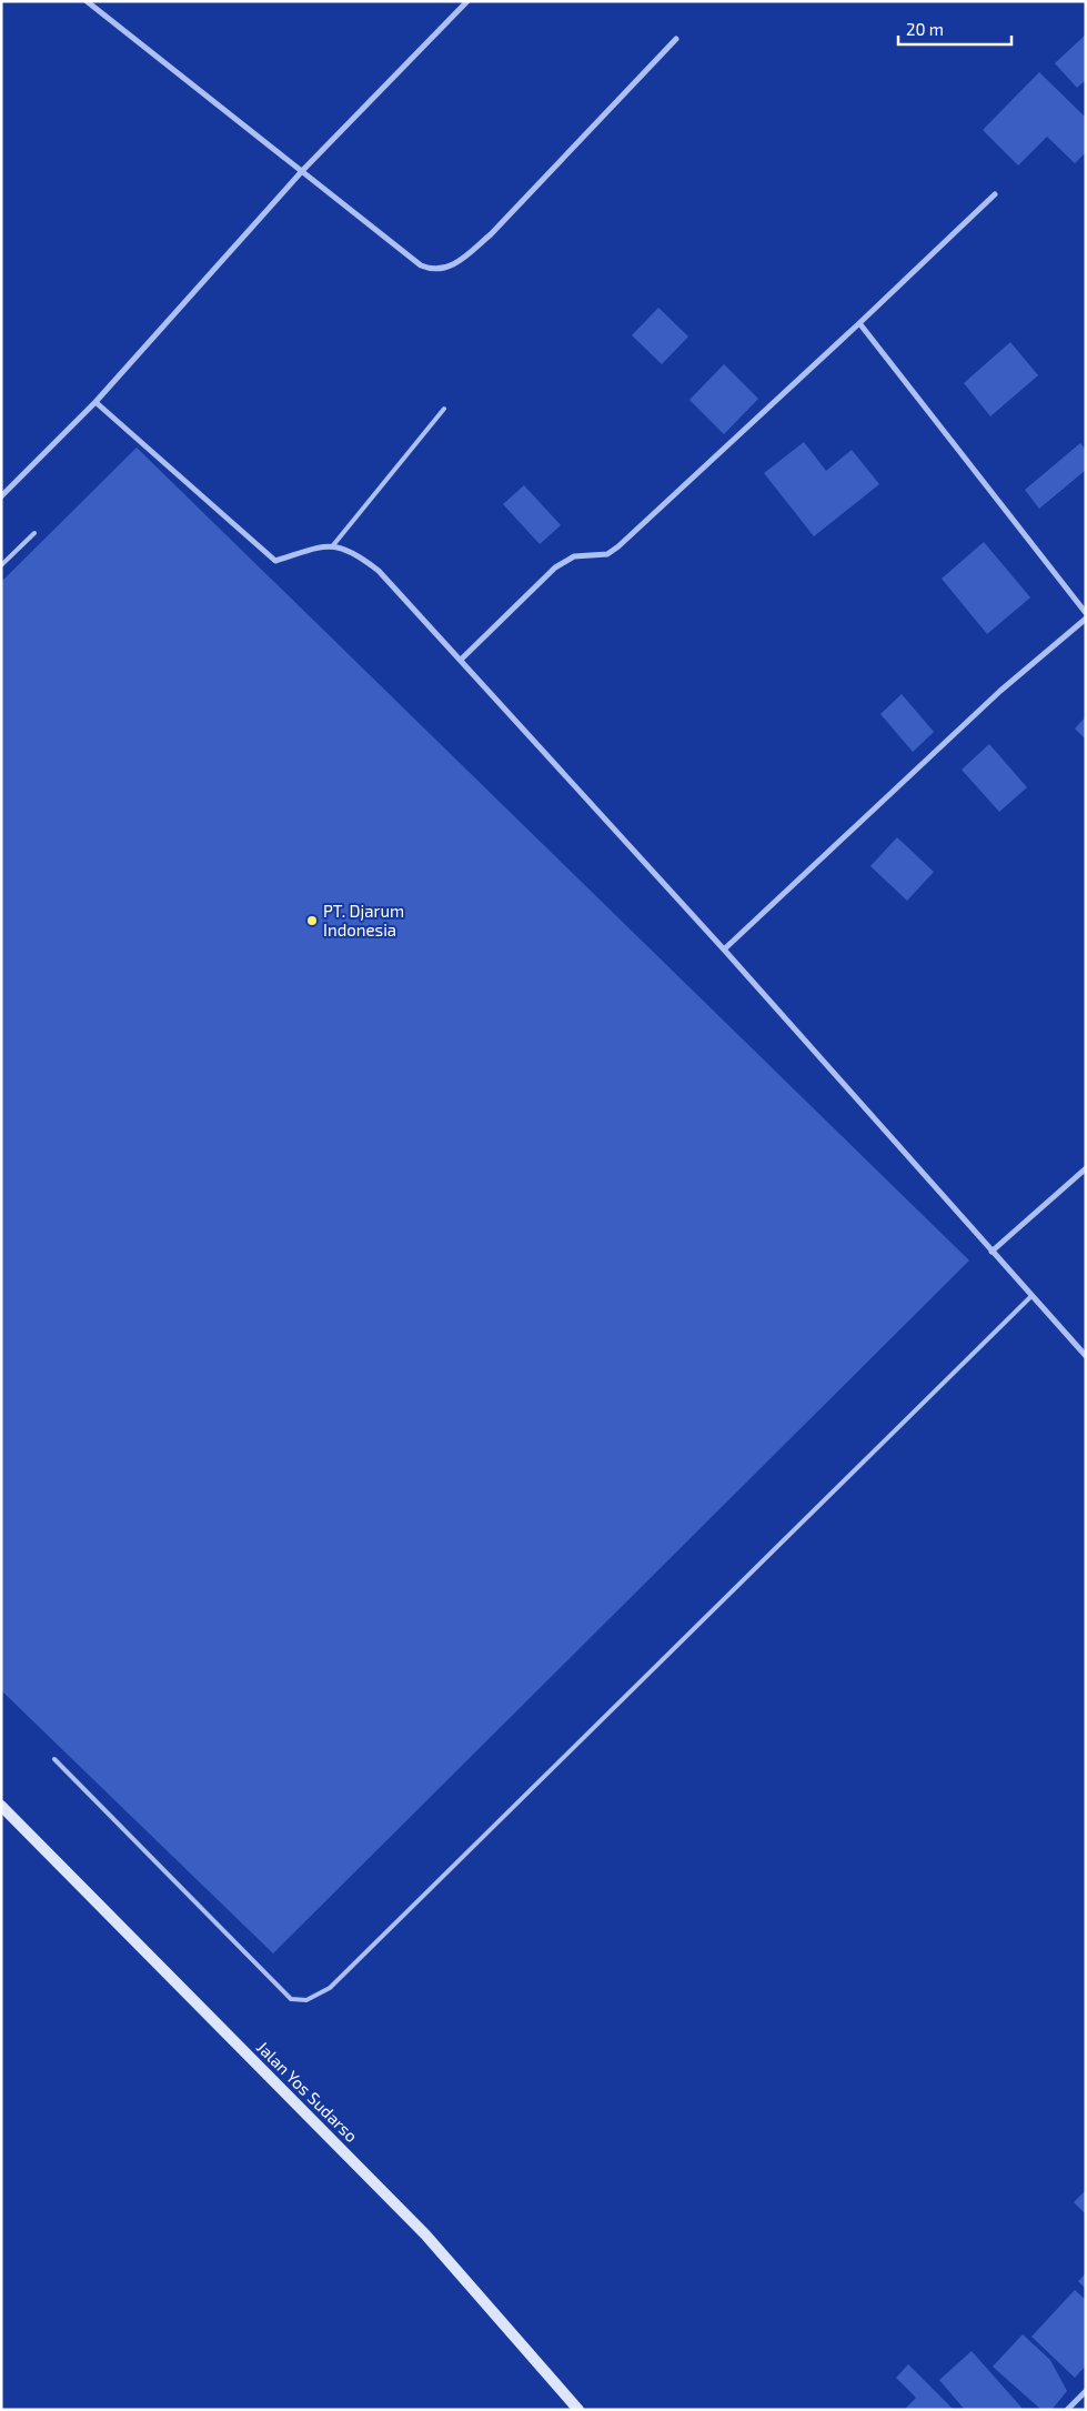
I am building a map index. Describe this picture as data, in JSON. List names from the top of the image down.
{
  "streets": {
    "street": ["Jalan Yos Sudarso"]
  },
  "places": ["PT. Djarum Indonesia"],
  "scale_bar": "20 m"
}
